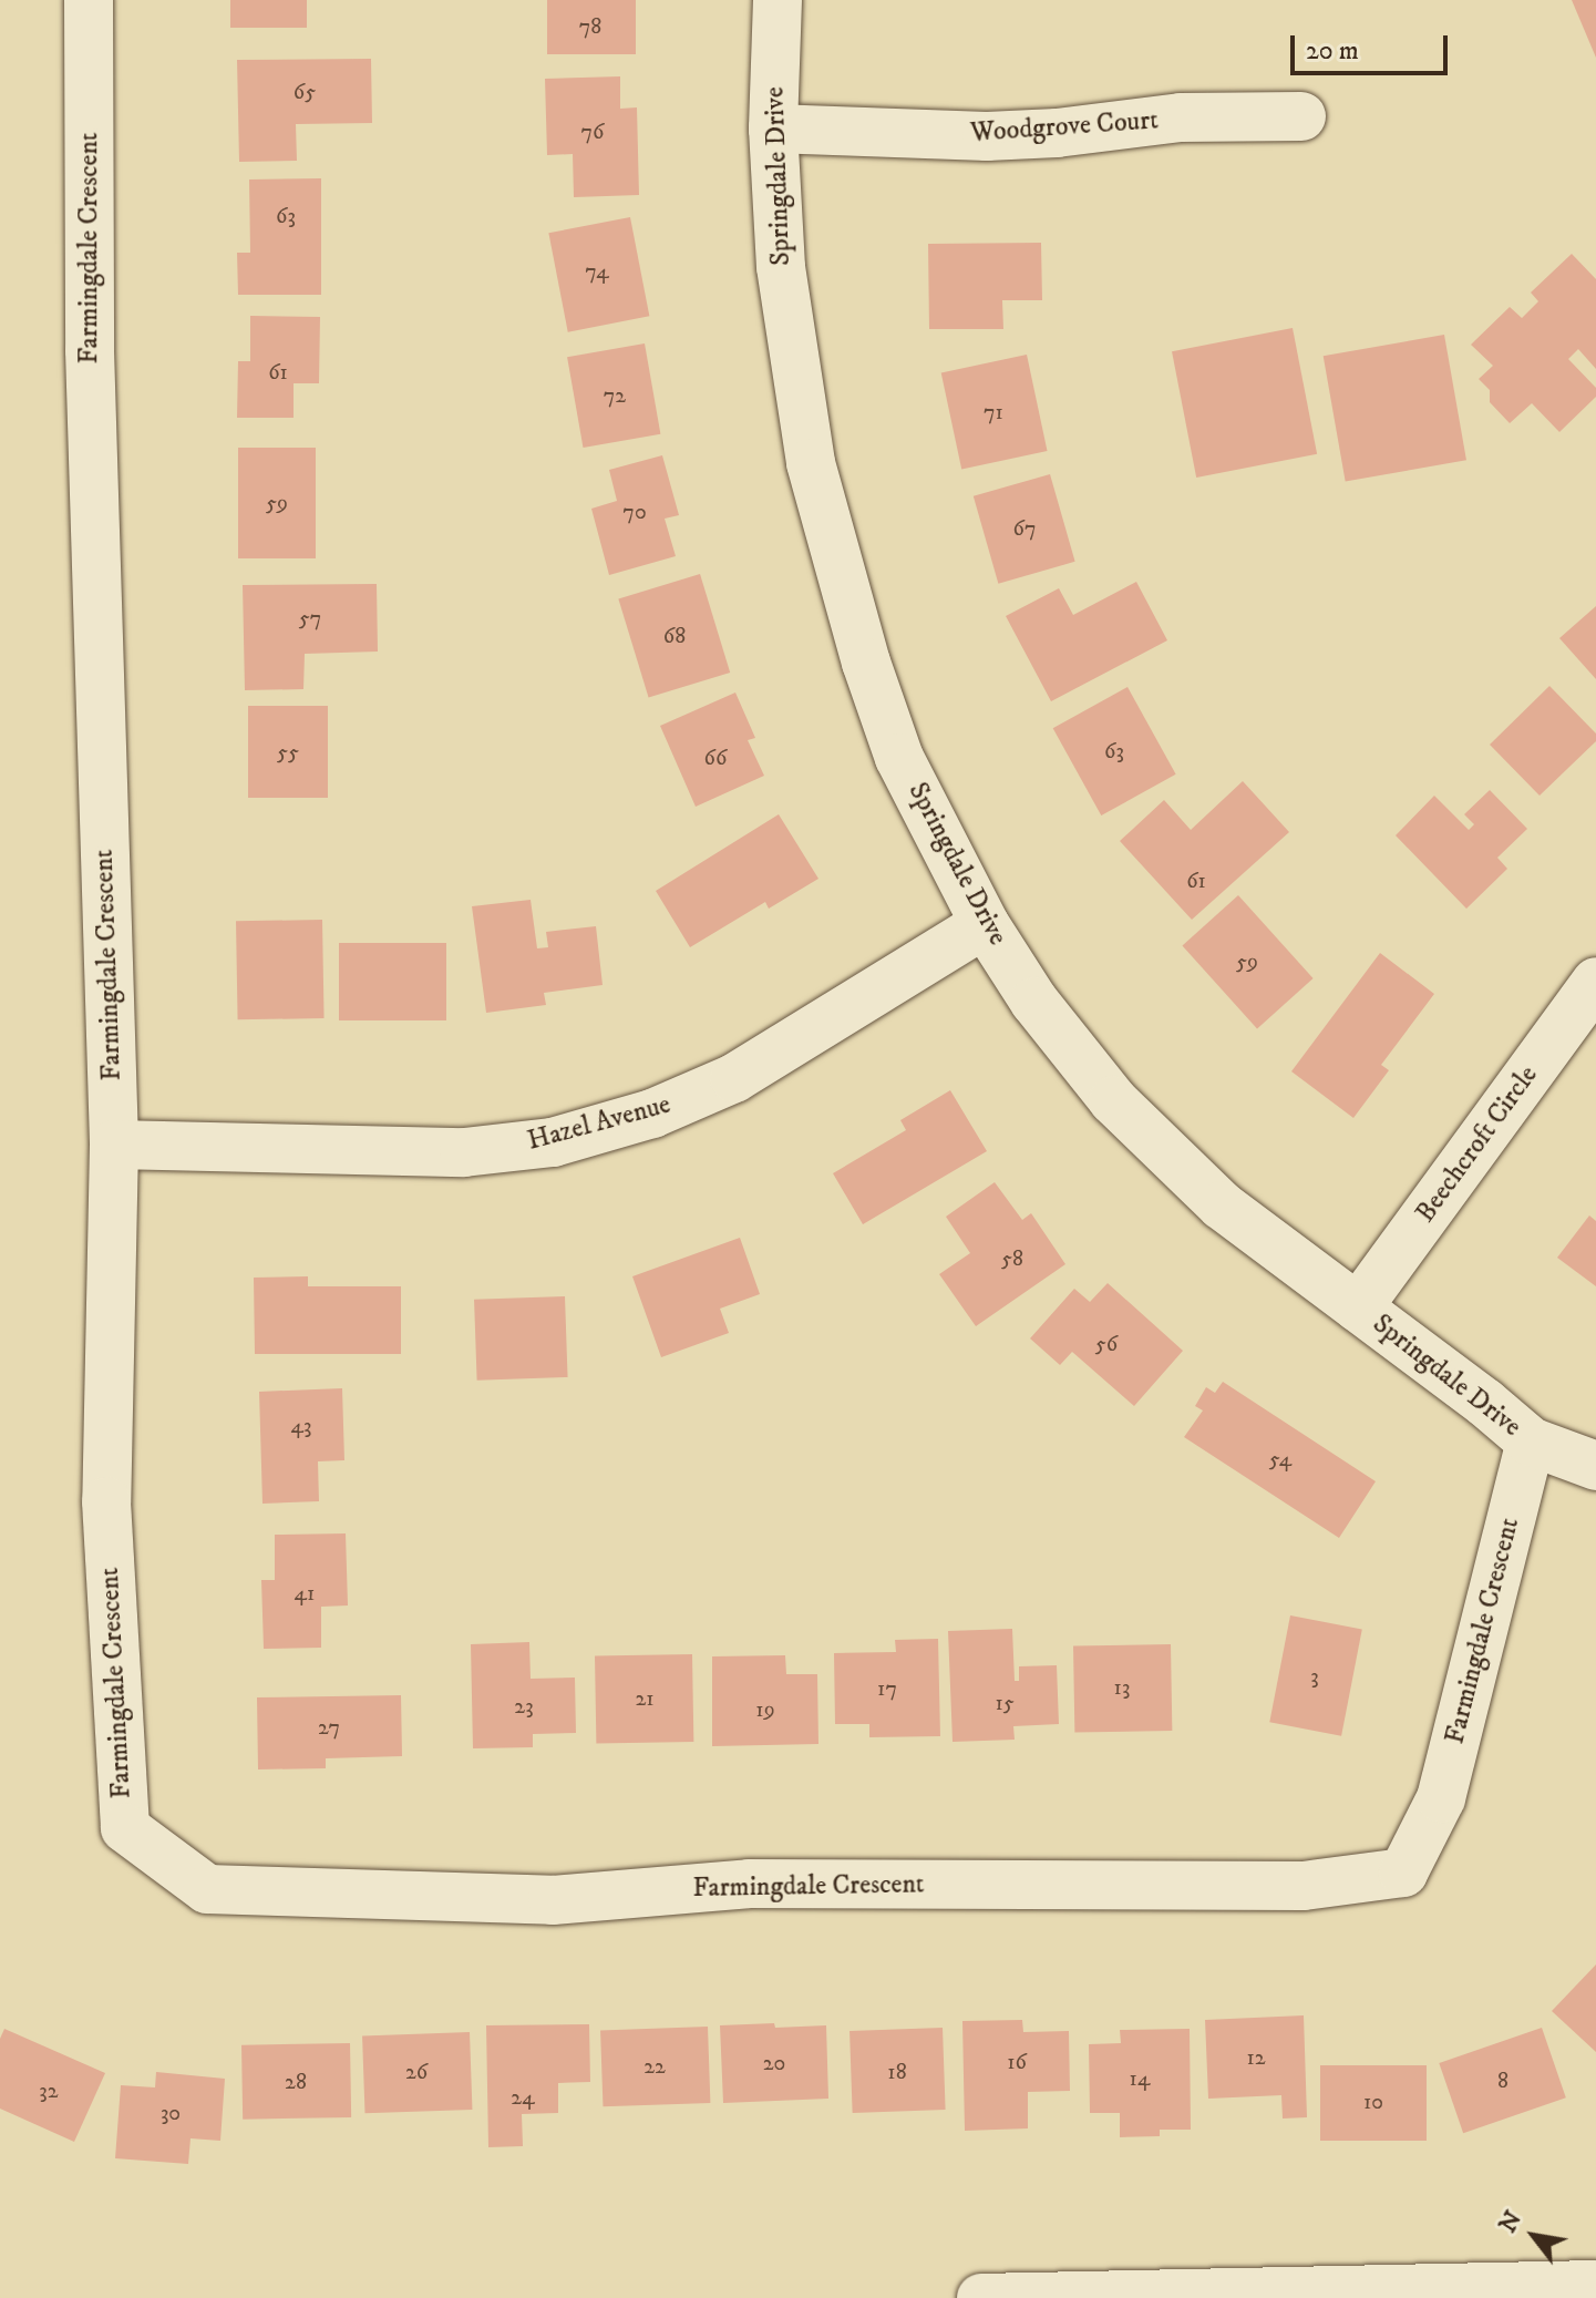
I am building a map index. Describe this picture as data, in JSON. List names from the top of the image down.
{
  "streets": {
    "street": [
      "Woodgrove Court",
      "Springdale Drive",
      "Farmingdale Crescent",
      "Hazel Avenue",
      "Beechcroft Circle"
    ]
  },
  "crossings": [
    ["Woodgrove Court", "Springdale Drive"],
    ["Springdale Drive", "Farmingdale Crescent"],
    ["Springdale Drive", "Hazel Avenue"],
    ["Springdale Drive", "Beechcroft Circle"],
    ["Farmingdale Crescent", "Hazel Avenue"]
  ],
  "house_numbers": [
    "78",
    "65",
    "76",
    "63",
    "74",
    "61",
    "72",
    "71",
    "59",
    "70",
    "67",
    "57",
    "68",
    "63",
    "55",
    "66",
    "61",
    "59",
    "58",
    "56",
    "43",
    "54",
    "41",
    "3",
    "13",
    "17",
    "21",
    "15",
    "23",
    "19",
    "27",
    "12",
    "16",
    "20",
    "22",
    "26",
    "18",
    "14",
    "8",
    "28",
    "32",
    "24",
    "10",
    "30"
  ],
  "scale_bar": "20 m",
  "north": "top left"
}
